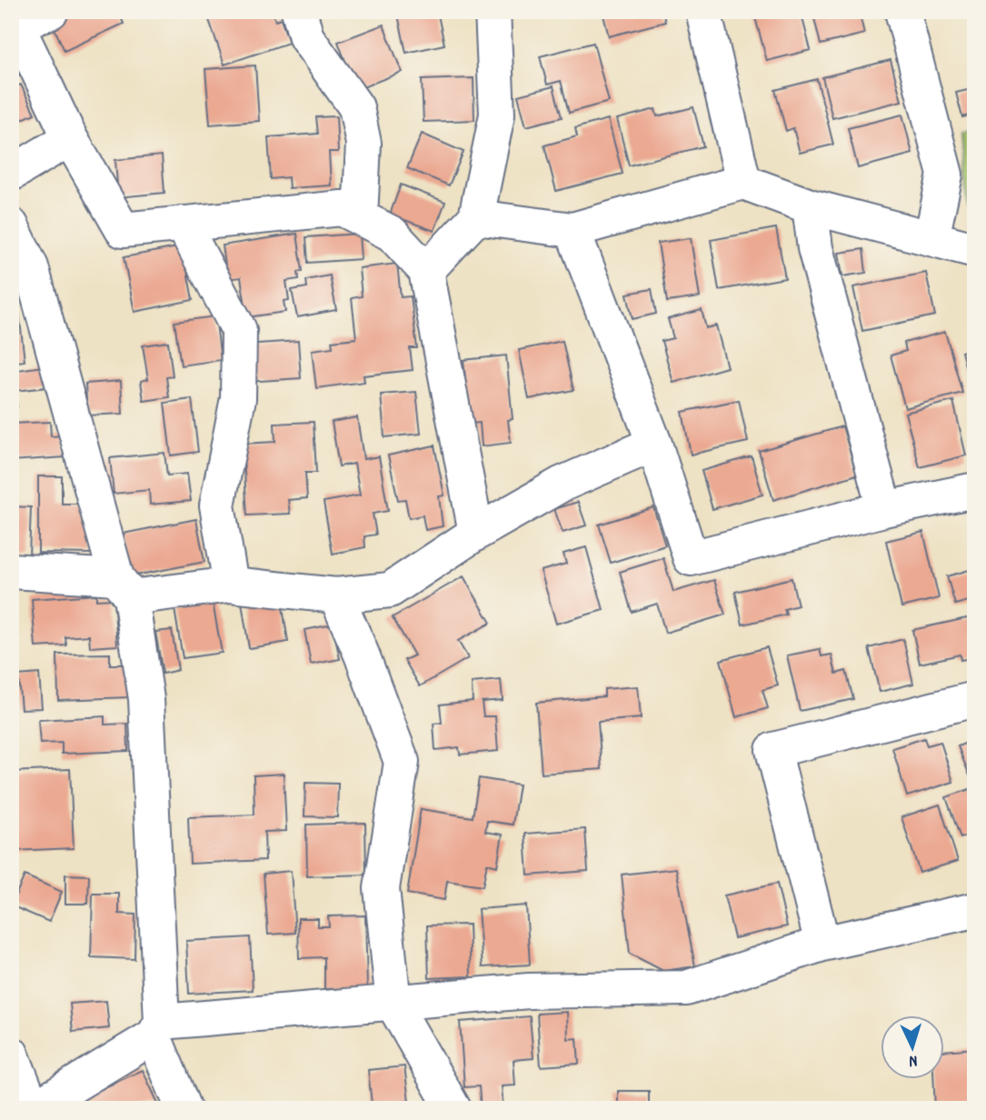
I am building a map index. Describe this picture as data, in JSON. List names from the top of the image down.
{
  "north": "bottom"
}
